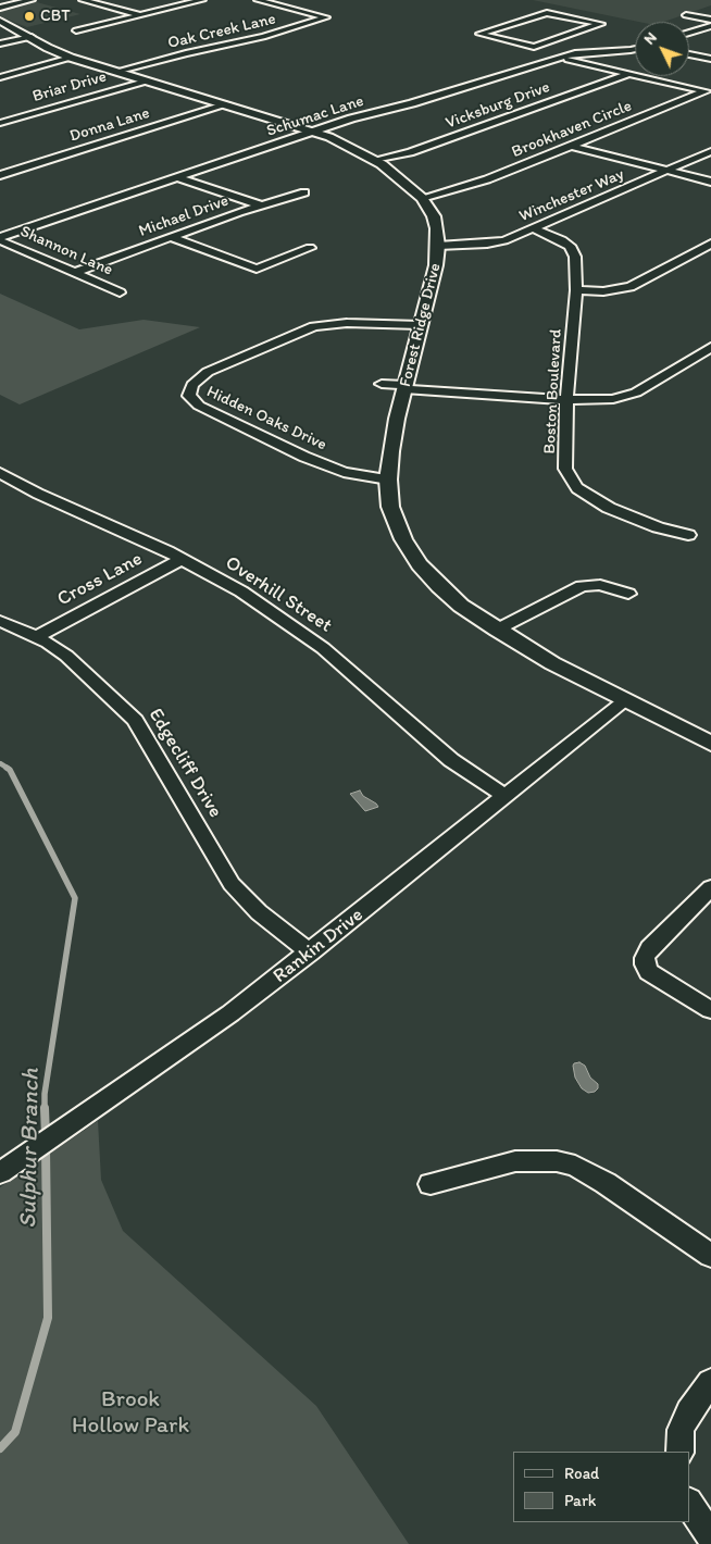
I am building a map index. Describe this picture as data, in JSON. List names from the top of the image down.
{
  "streets": {
    "main road": ["Forest Ridge Drive"],
    "street": [
      "Oak Creek Lane",
      "Briar Drive",
      "Vicksburg Drive",
      "Schumac Lane",
      "Donna Lane",
      "Brookhaven Circle",
      "Winchester Way",
      "Michael Drive",
      "Shannon Lane",
      "Boston Boulevard",
      "Hidden Oaks Drive",
      "Cross Lane",
      "Overhill Street",
      "Edgecliff Drive",
      "Rankin Drive"
    ]
  },
  "crossings": [
    ["Oak Creek Lane", "Forest Ridge Drive"],
    ["Briar Drive", "Forest Ridge Drive"],
    ["Vicksburg Drive", "Brookhaven Circle"],
    ["Vicksburg Drive", "Forest Ridge Drive"],
    ["Schumac Lane", "Shannon Lane"],
    ["Schumac Lane", "Forest Ridge Drive"],
    ["Donna Lane", "Forest Ridge Drive"],
    ["Brookhaven Circle", "Forest Ridge Drive"],
    ["Winchester Way", "Forest Ridge Drive"],
    ["Winchester Way", "Boston Boulevard"],
    ["Michael Drive", "Shannon Lane"],
    ["Forest Ridge Drive", "Hidden Oaks Drive"],
    ["Forest Ridge Drive", "Rankin Drive"],
    ["Cross Lane", "Overhill Street"],
    ["Cross Lane", "Edgecliff Drive"],
    ["Overhill Street", "Rankin Drive"],
    ["Edgecliff Drive", "Rankin Drive"]
  ],
  "water": ["Sulphur Branch"],
  "parks": ["Brook Hollow Park"],
  "places": ["CBT"],
  "legend": ["Road", "Park"],
  "north": "top left"
}
